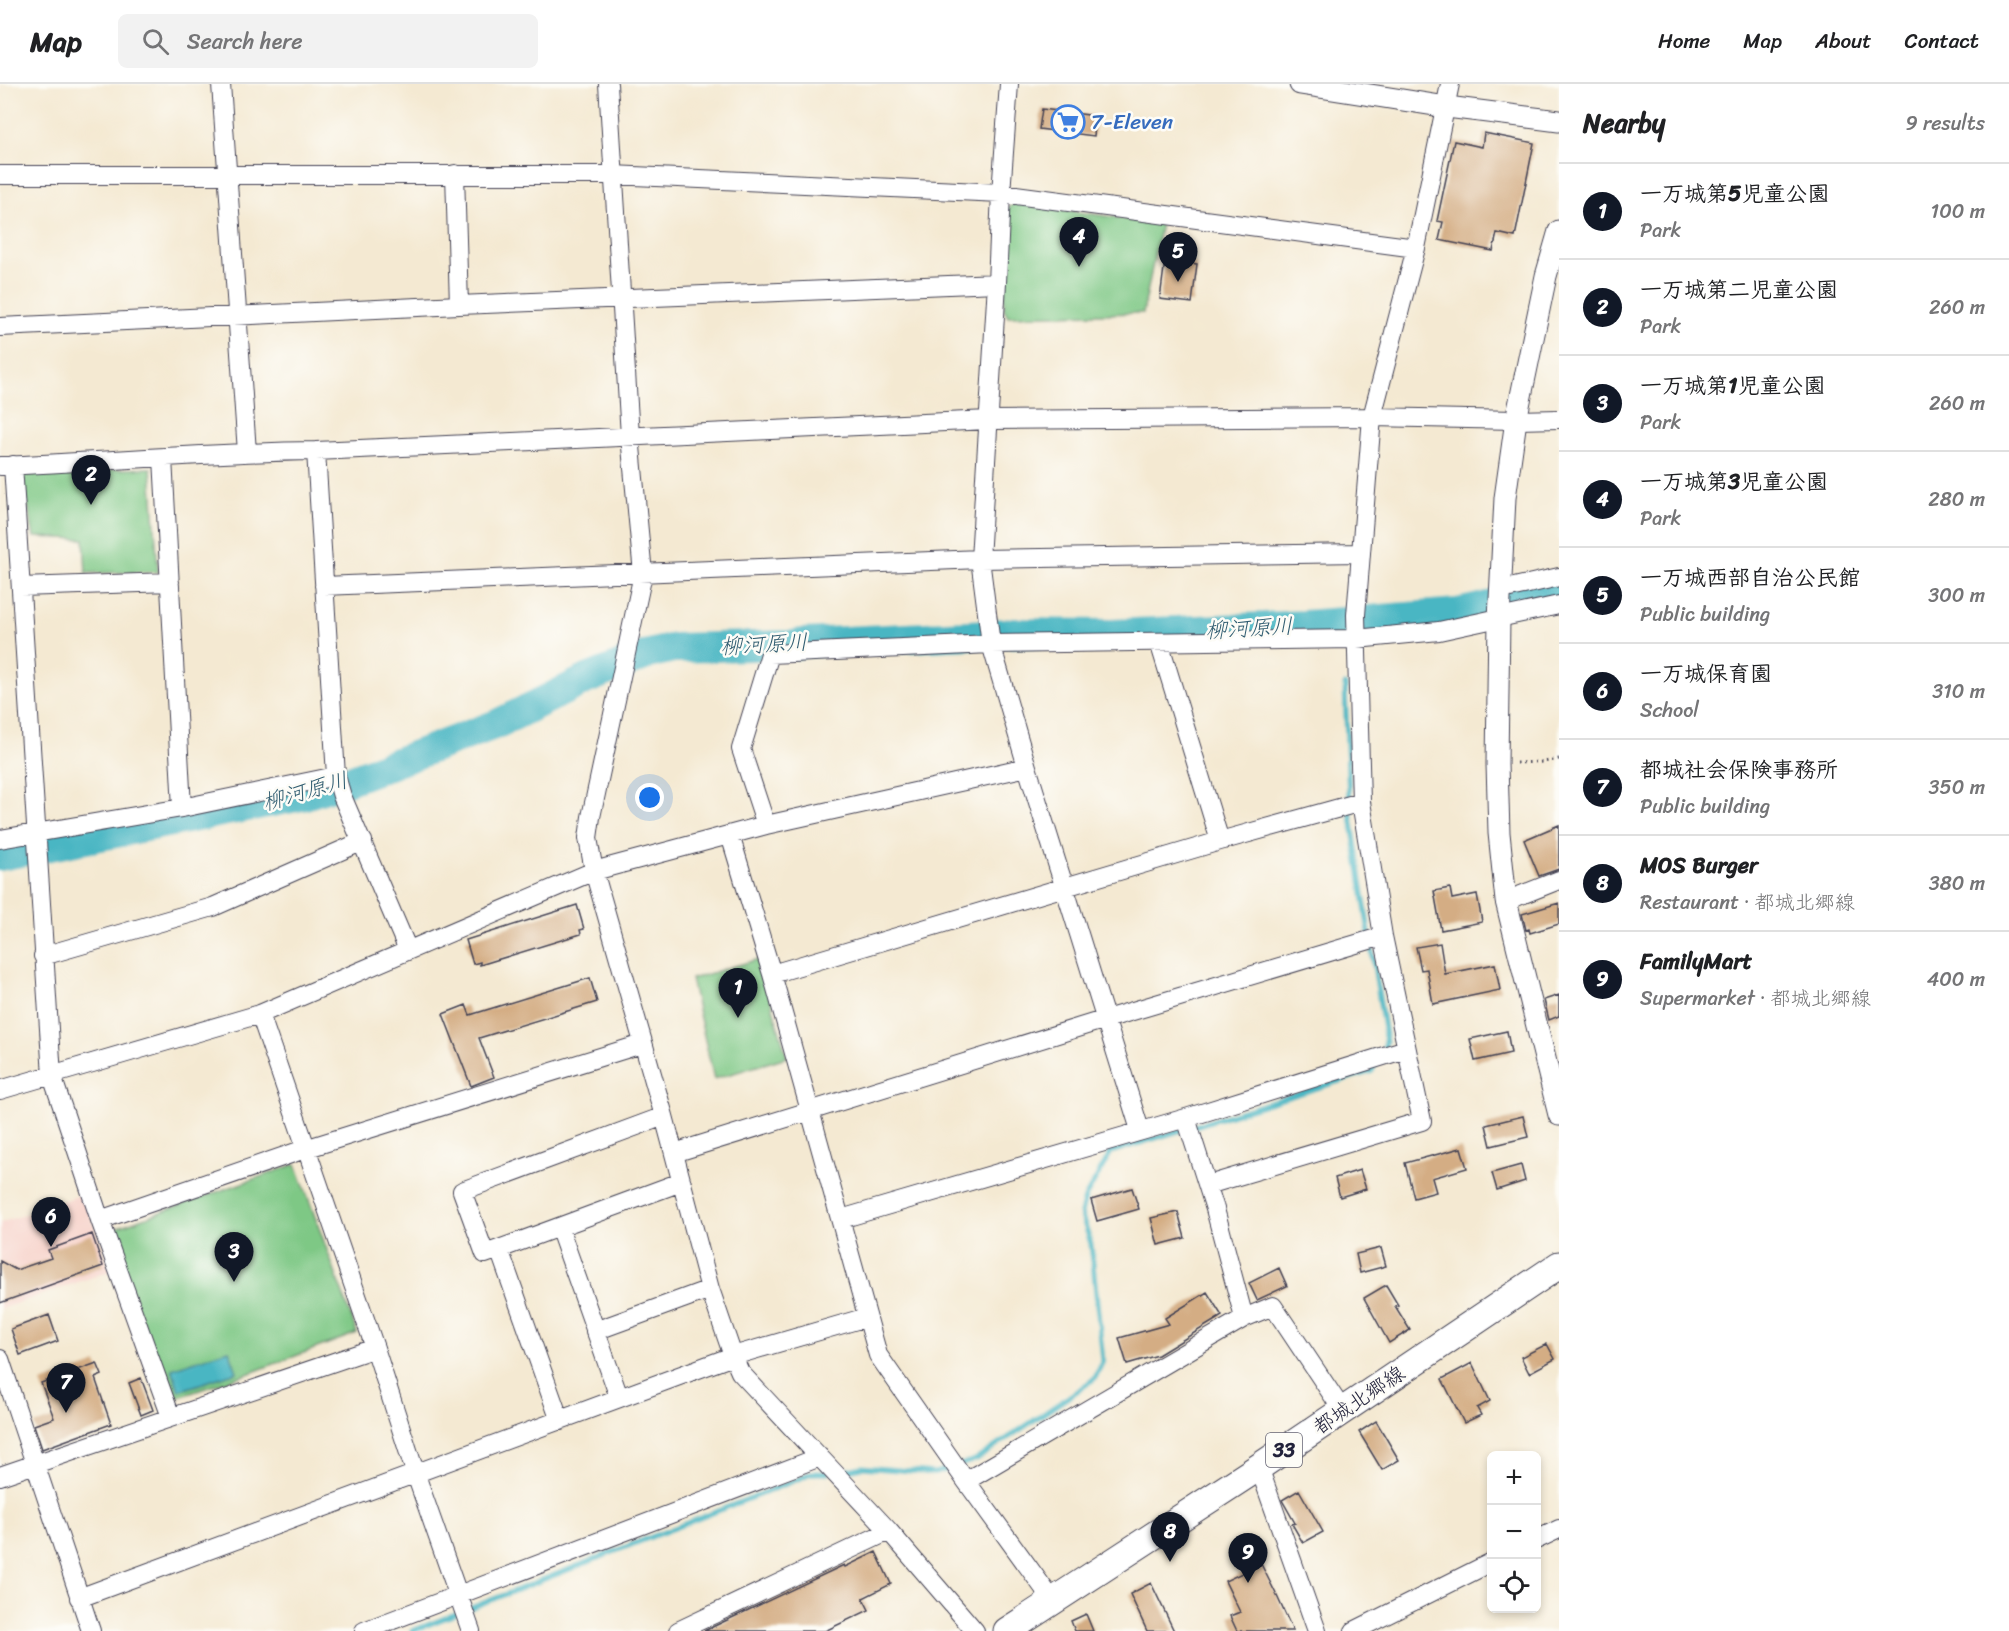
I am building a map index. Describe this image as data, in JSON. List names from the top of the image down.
{
  "streets": {
    "main road": ["都城北郷線", "33"]
  },
  "water": ["柳河原川"],
  "places": {
    "supermarket": ["7-Eleven"]
  },
  "page": {
    "header": "Map",
    "search": "Search here",
    "nav": [
      "Home",
      "Map",
      "About",
      "Contact"
    ],
    "heading": ["Nearby", "9 results"],
    "list": [
      {
        "mark": "1",
        "name": "一万城第5児童公園",
        "note": "Park",
        "value": "100 m"
      },
      {
        "mark": "2",
        "name": "一万城第二児童公園",
        "note": "Park",
        "value": "260 m"
      },
      {
        "mark": "3",
        "name": "一万城第1児童公園",
        "note": "Park",
        "value": "260 m"
      },
      {
        "mark": "4",
        "name": "一万城第3児童公園",
        "note": "Park",
        "value": "280 m"
      },
      {
        "mark": "5",
        "name": "一万城西部自治公民館",
        "note": "Public building",
        "value": "300 m"
      },
      {
        "mark": "6",
        "name": "一万城保育園",
        "note": "School",
        "value": "310 m"
      },
      {
        "mark": "7",
        "name": "都城社会保険事務所",
        "note": "Public building",
        "value": "350 m"
      },
      {
        "mark": "8",
        "name": "MOS Burger",
        "note": "Restaurant · 都城北郷線",
        "value": "380 m"
      },
      {
        "mark": "9",
        "name": "FamilyMart",
        "note": "Supermarket · 都城北郷線",
        "value": "400 m"
      }
    ],
    "pins": [
      "4",
      "5",
      "2",
      "1",
      "6",
      "3",
      "7",
      "8",
      "9"
    ],
    "map_buttons": ["+", "−"]
  }
}
